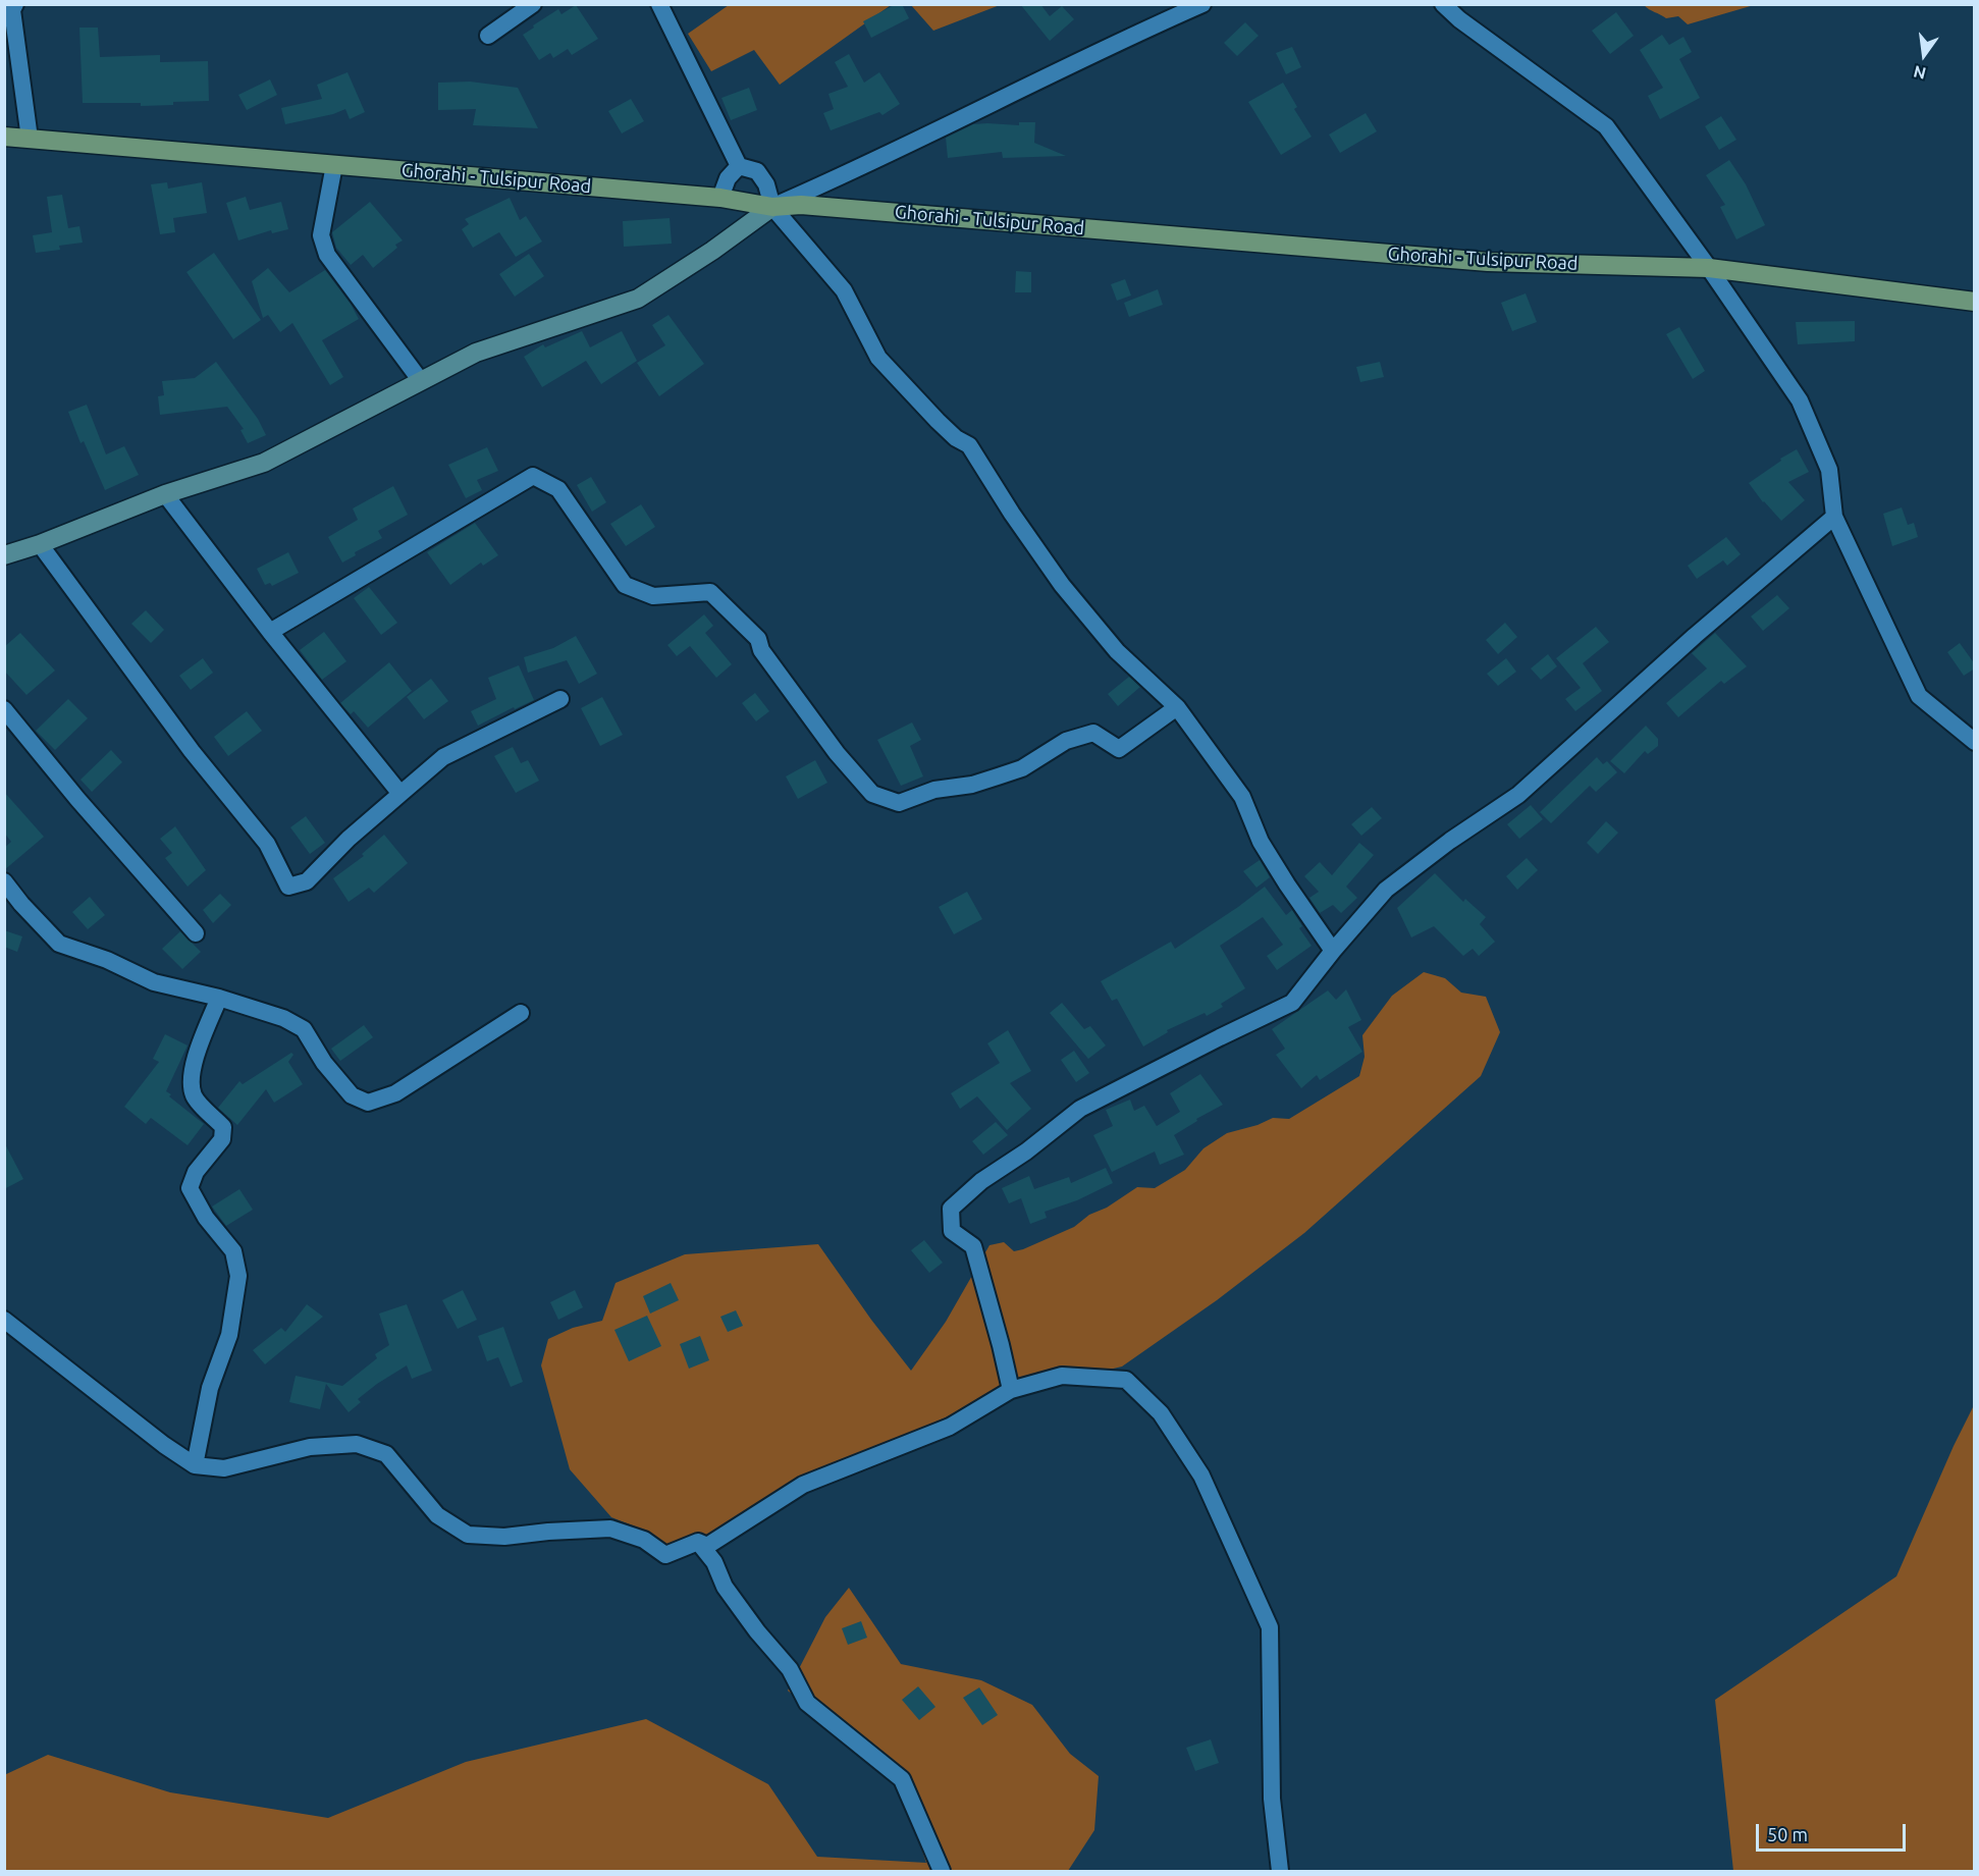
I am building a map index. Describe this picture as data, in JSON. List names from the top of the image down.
{
  "streets": {
    "main road": ["Ghorahi - Tulsipur Road"]
  },
  "scale_bar": "50 m",
  "north": "bottom"
}
